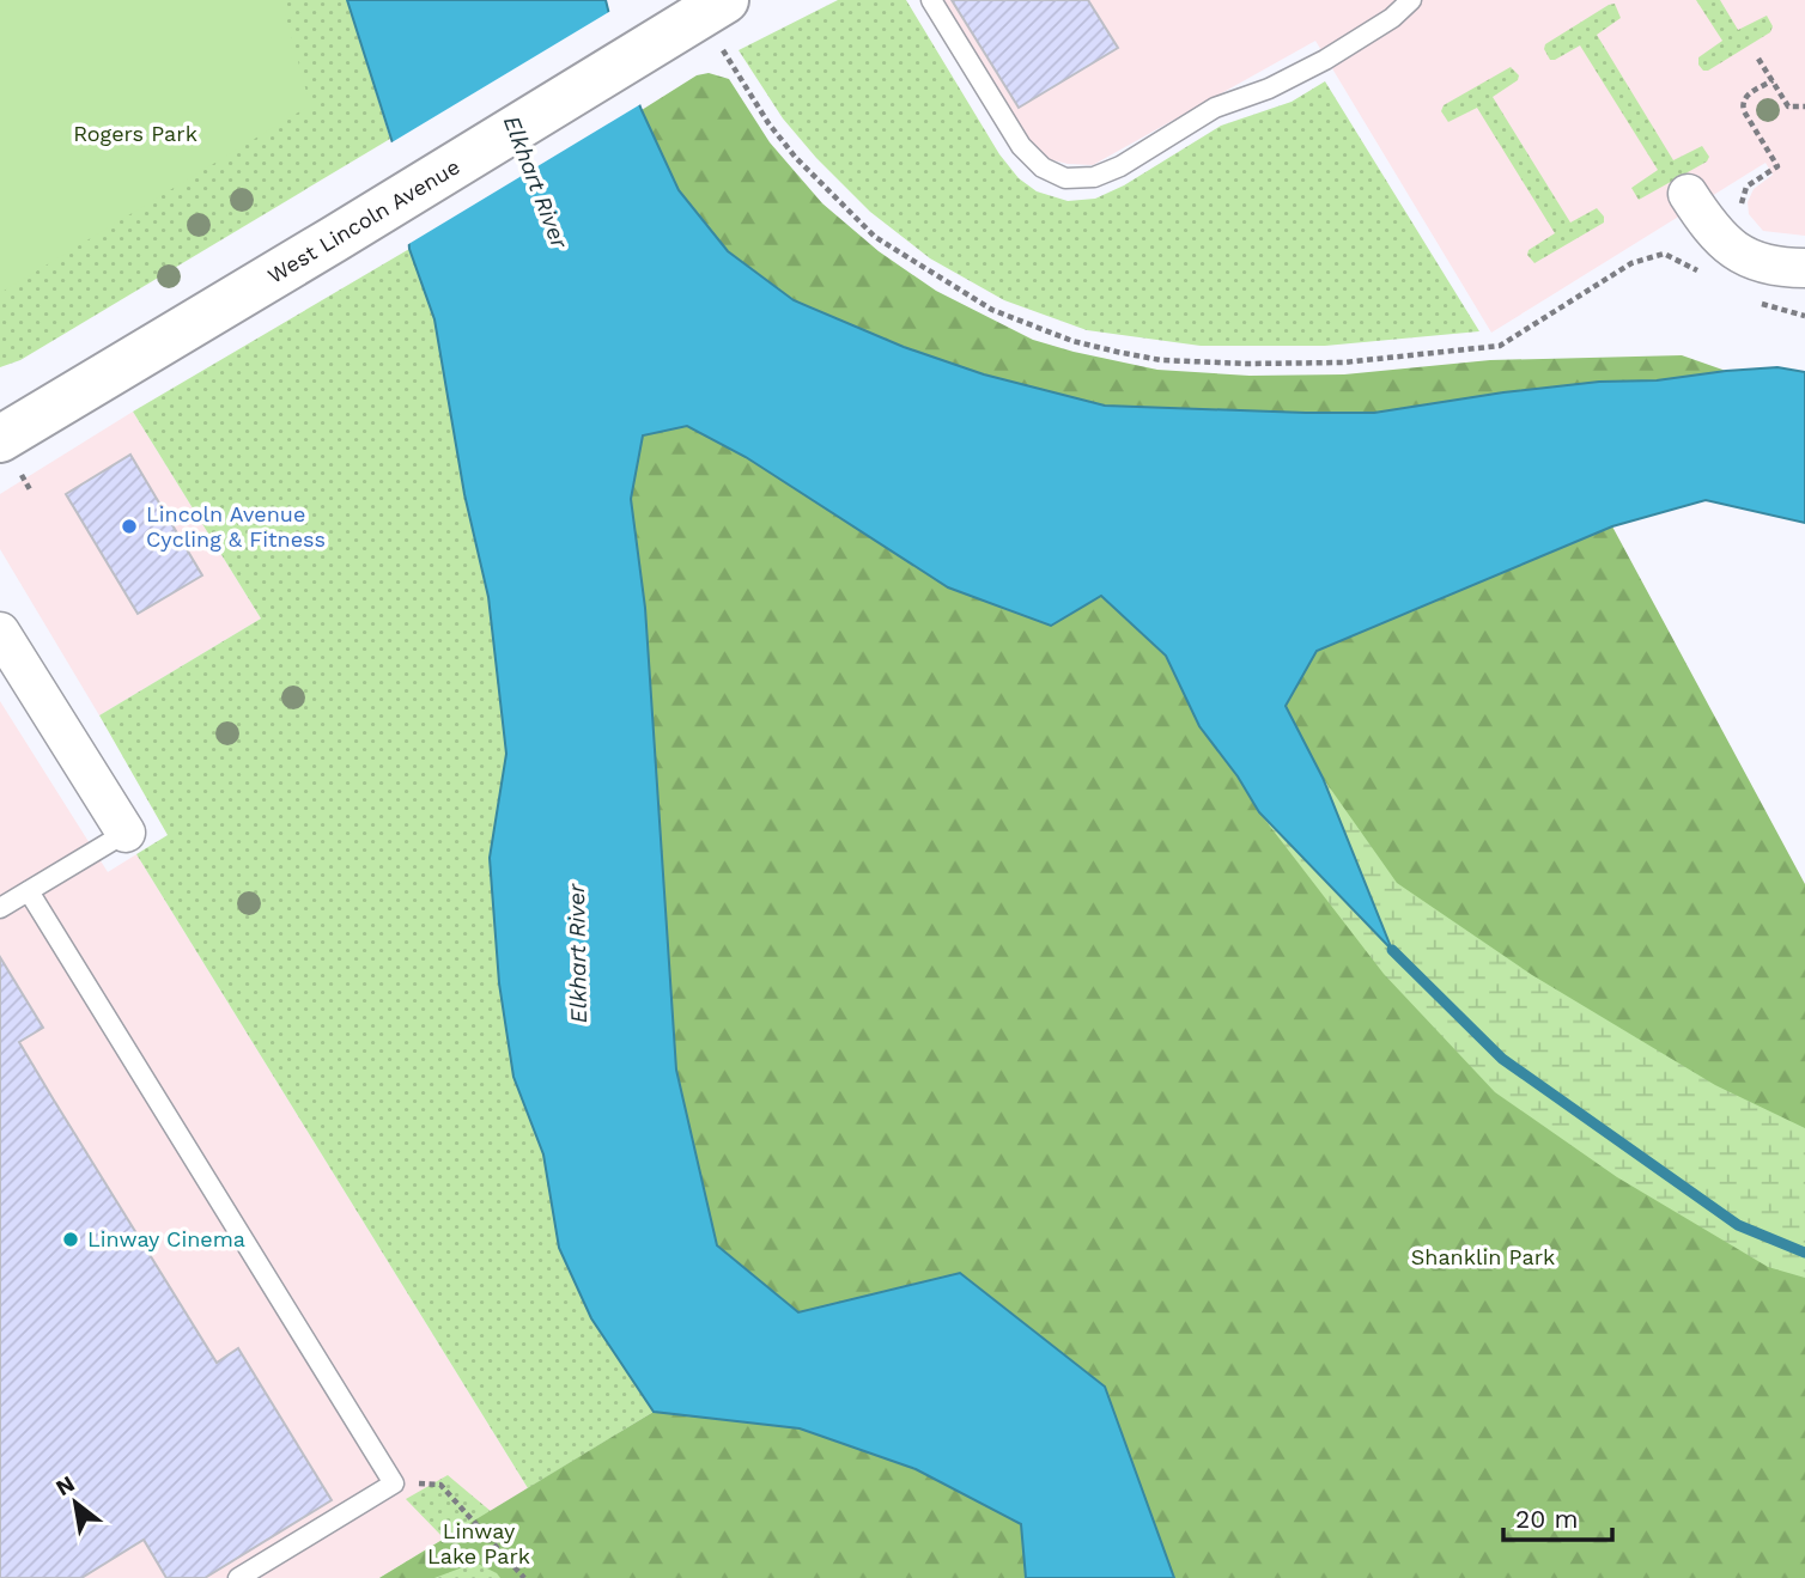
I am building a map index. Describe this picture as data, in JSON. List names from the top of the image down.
{
  "streets": {
    "street": ["West Lincoln Avenue"]
  },
  "water": ["Elkhart River"],
  "parks": ["Rogers Park", "Shanklin Park", "Linway Lake Park"],
  "places": ["Lincoln Avenue Cycling & Fitness", "Linway Cinema"],
  "scale_bar": "20 m",
  "north": "top left"
}
